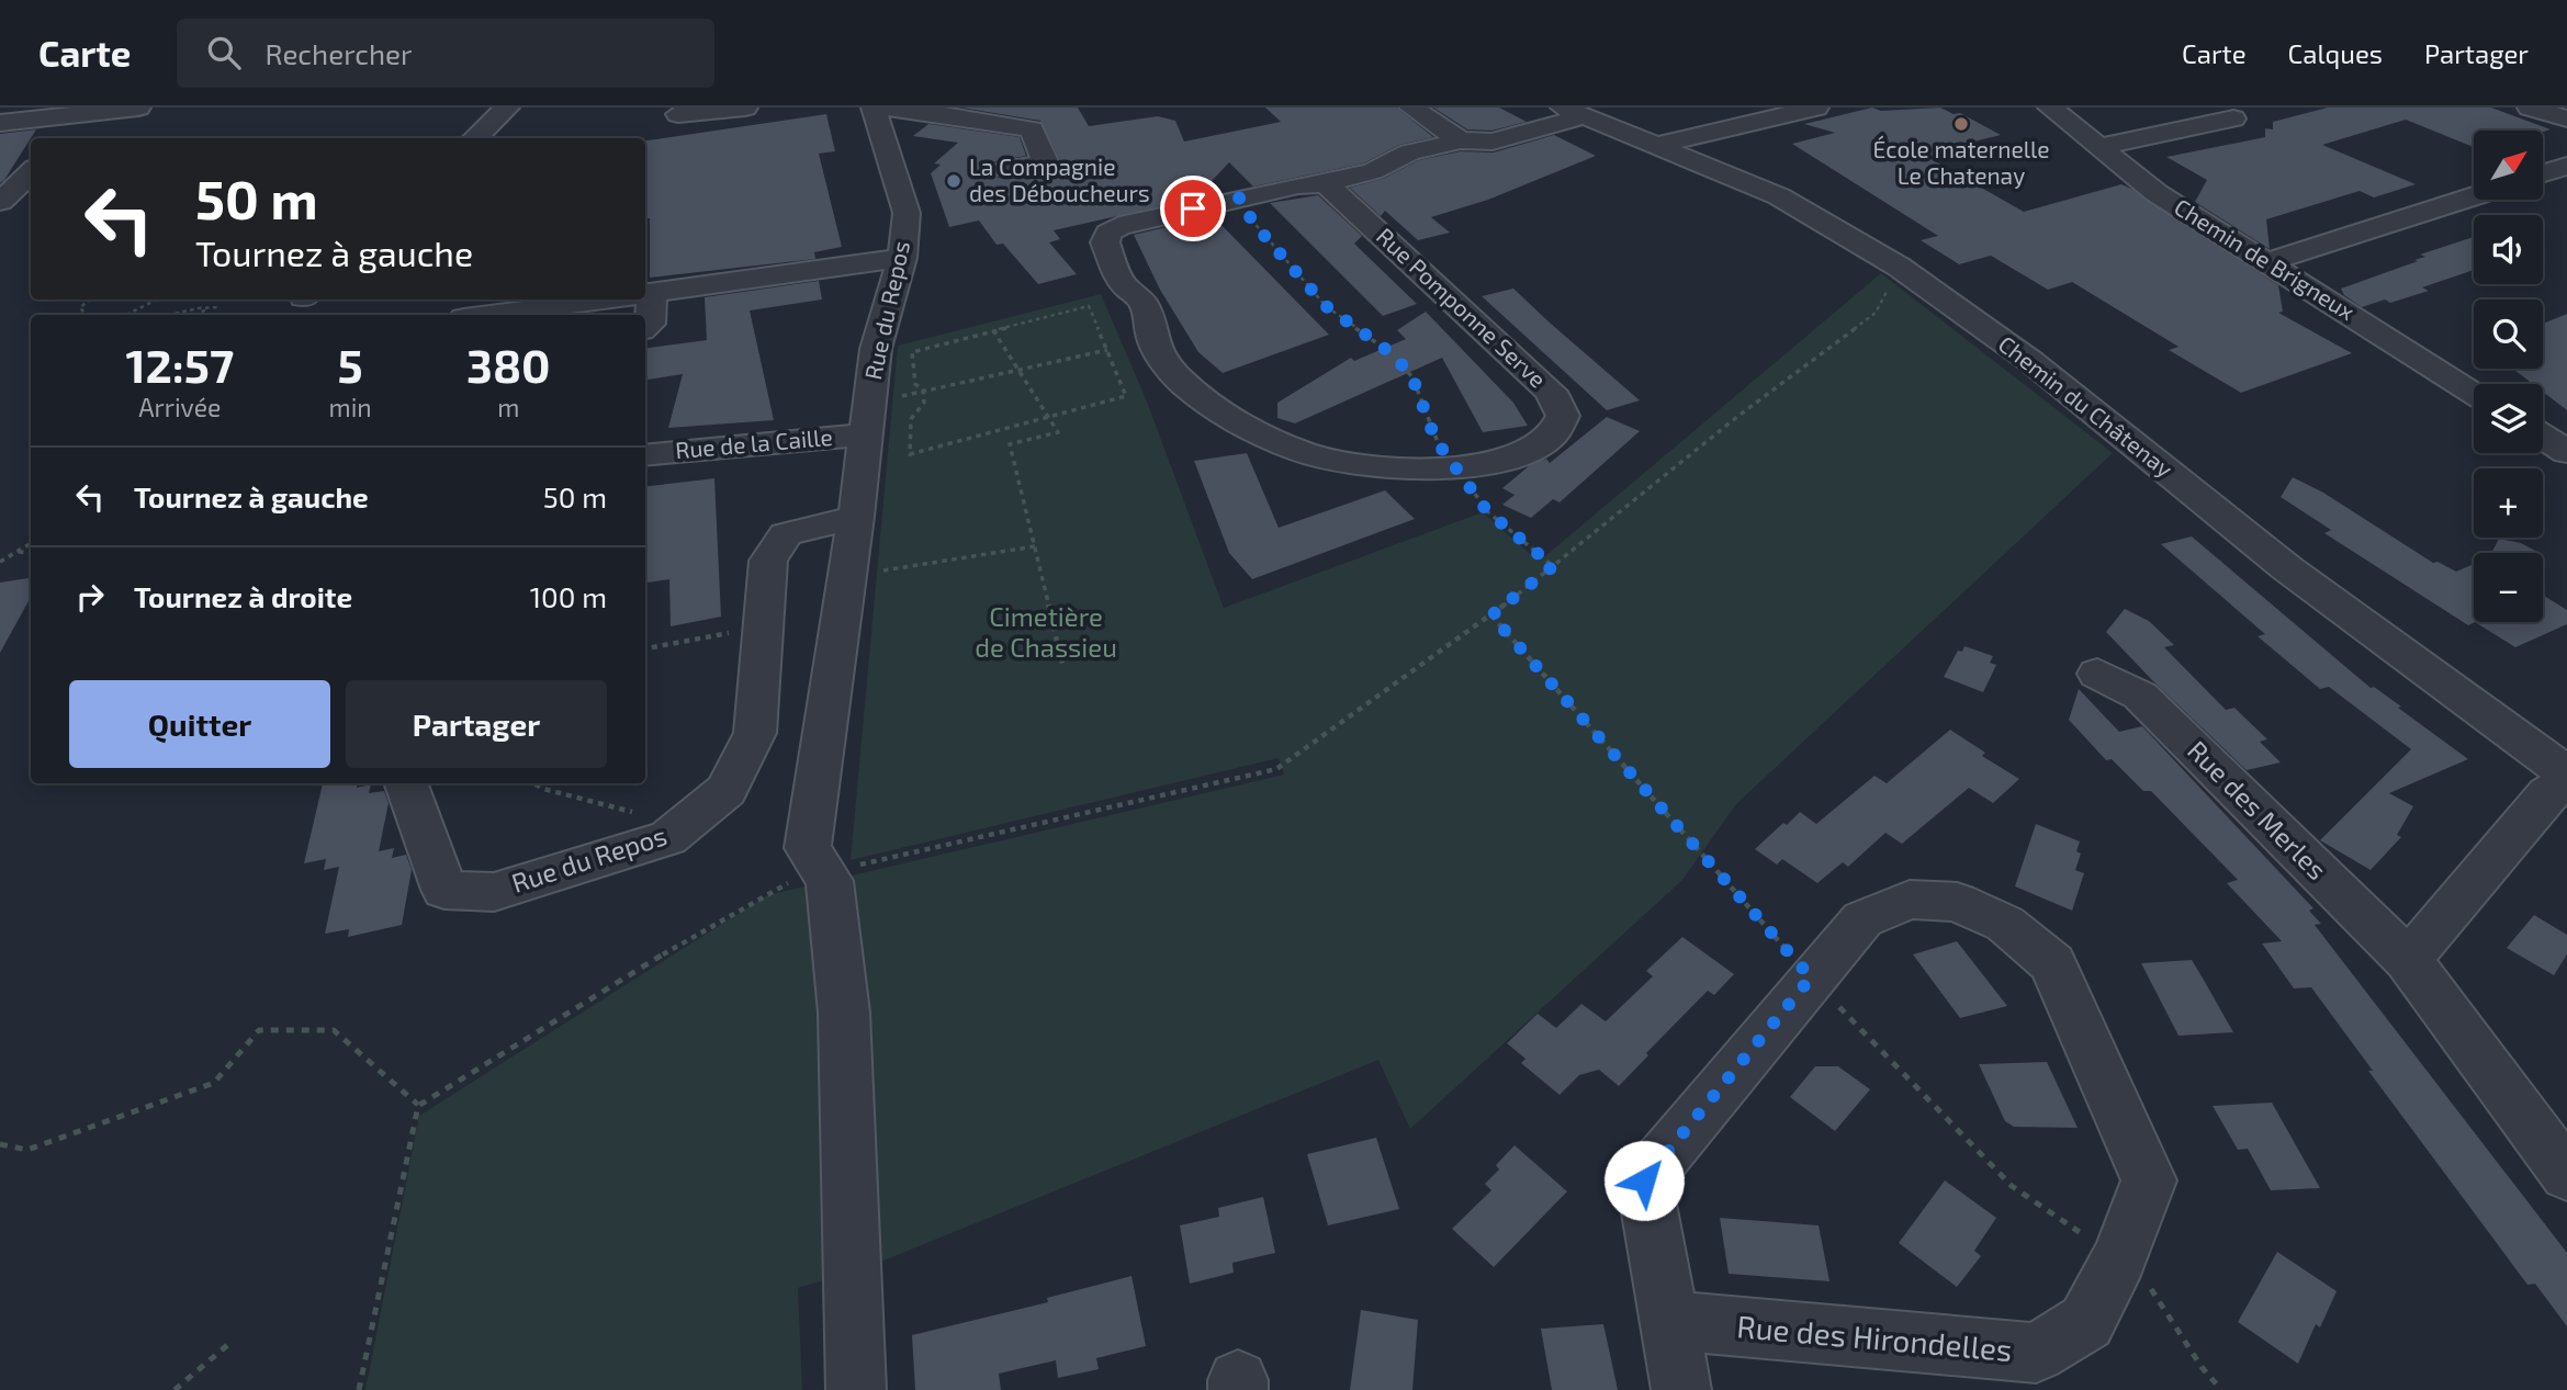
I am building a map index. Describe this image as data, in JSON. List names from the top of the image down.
{
  "streets": {
    "street": [
      "Chemin de Brigneux",
      "Rue Pomponne Serve",
      "Rue du Repos",
      "Chemin du Châtenay",
      "Rue de la Caille",
      "Rue des Merles",
      "Rue des Hirondelles"
    ]
  },
  "crossings": [
    ["Rue Pomponne Serve", "Chemin du Châtenay"],
    ["Rue du Repos", "Rue de la Caille"]
  ],
  "parks": ["Cimetière de Chassieu"],
  "places": ["École maternelle Le Chatenay", "La Compagnie des Déboucheurs"],
  "north": "top right",
  "page": {
    "header": "Carte",
    "search": "Rechercher",
    "nav": ["Carte", "Calques", "Partager"],
    "map_buttons": ["+", "−"],
    "turn": ["50 m", "Tournez à gauche"],
    "eta": [
      "12:57",
      "Arrivée",
      "5",
      "min",
      "380",
      "m"
    ],
    "list": [
      {
        "name": "Tournez à gauche",
        "value": "50 m"
      },
      {
        "name": "Tournez à droite",
        "value": "100 m"
      }
    ],
    "buttons": ["Quitter", "Partager"]
  }
}
